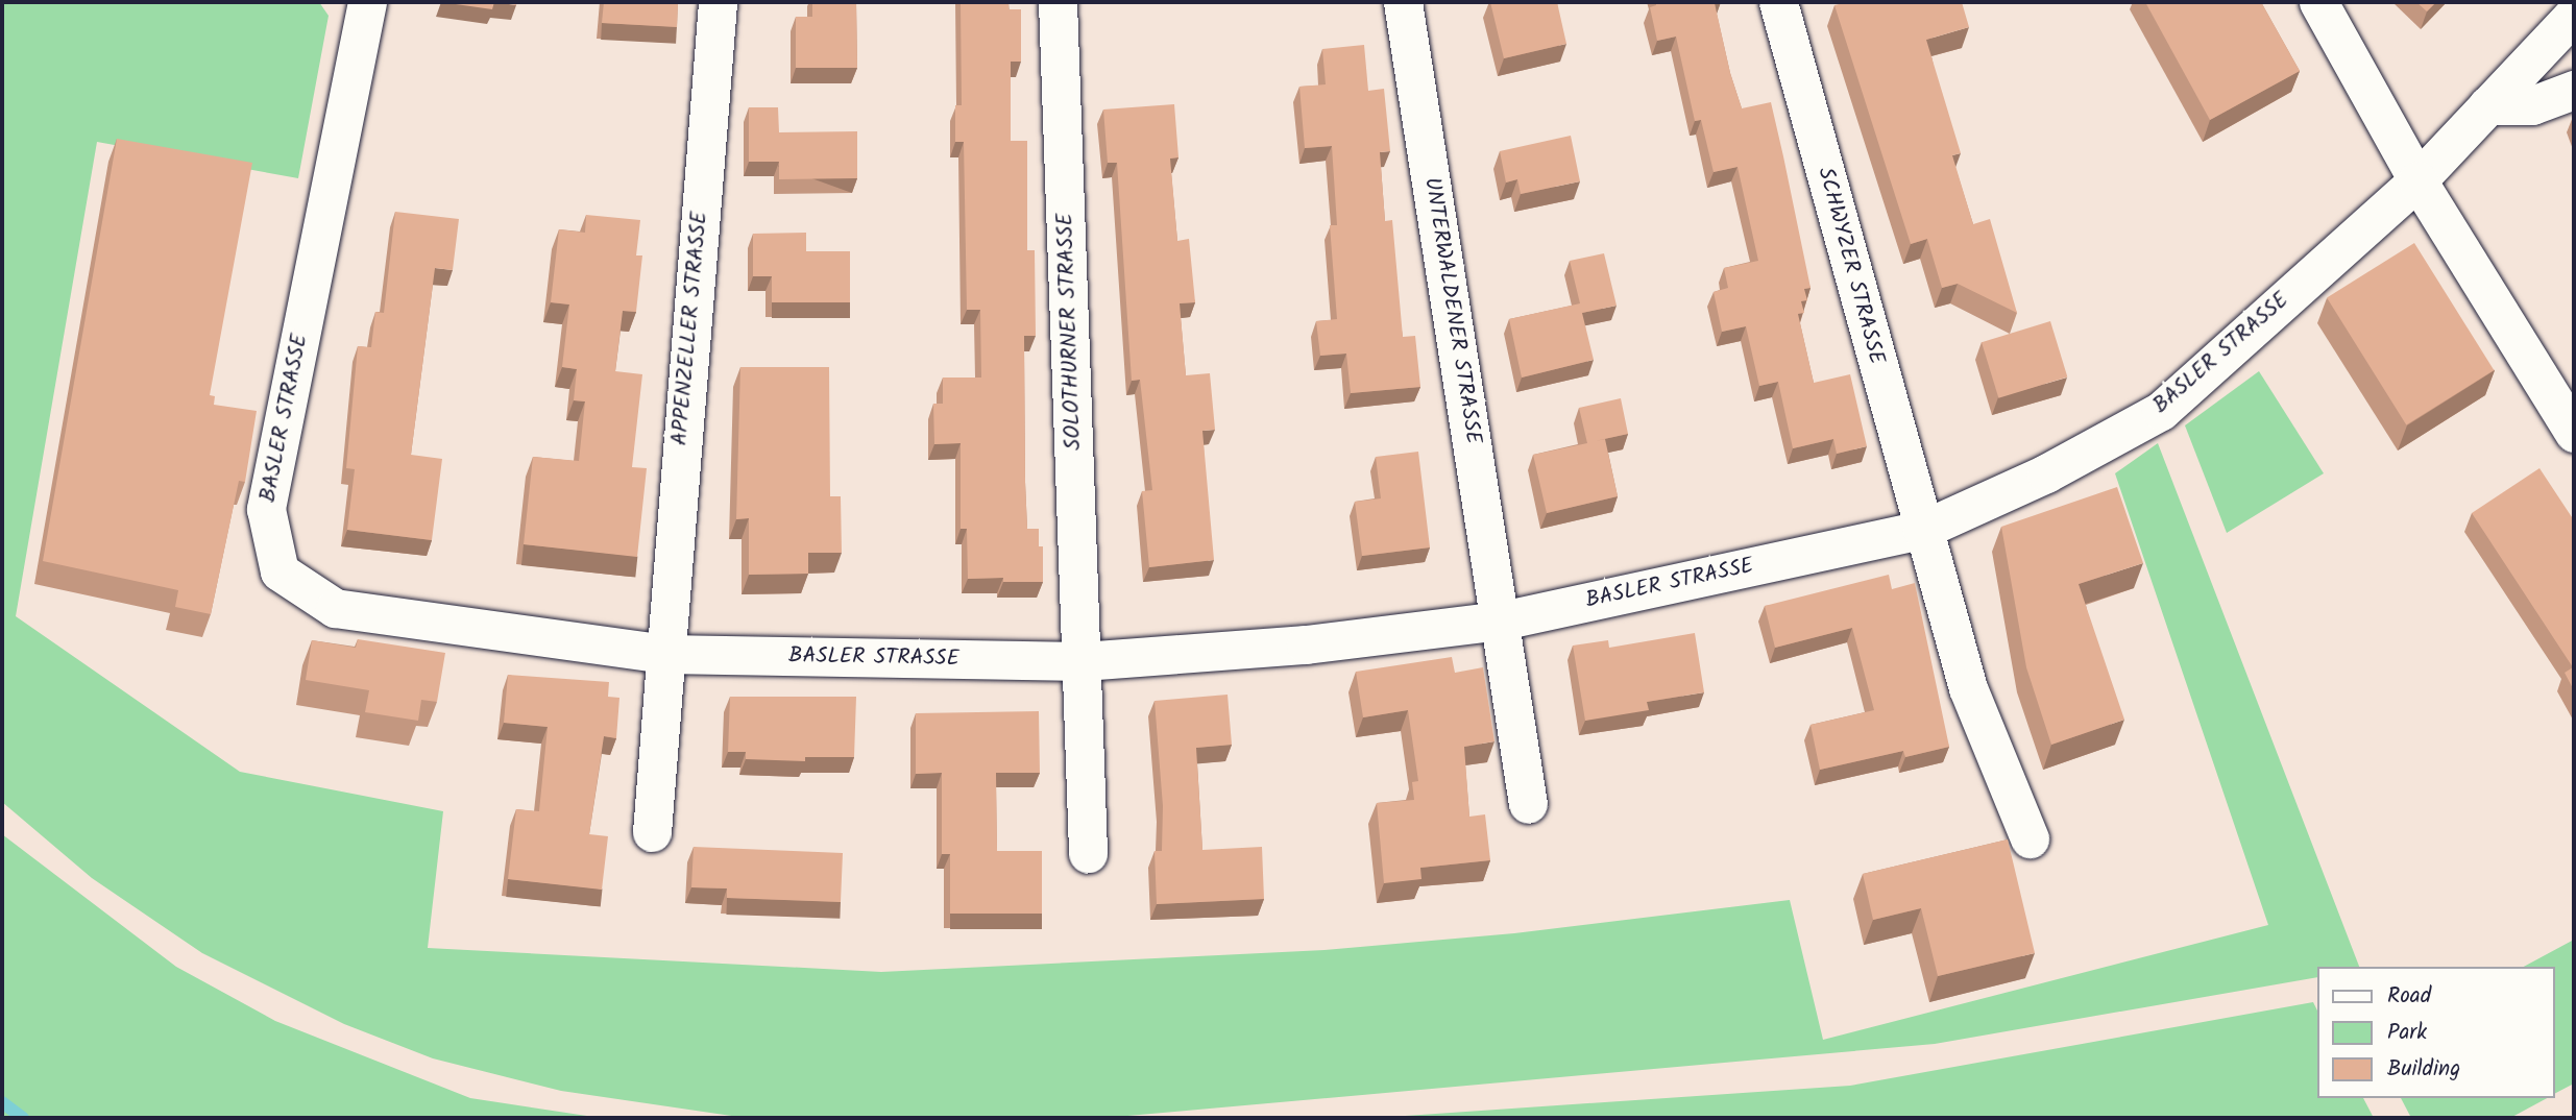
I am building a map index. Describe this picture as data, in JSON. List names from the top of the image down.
{
  "streets": {
    "street": [
      "SCHWYZER STRASSE",
      "UNTERWALDENER STRASSE",
      "APPENZELLER STRASSE",
      "SOLOTHURNER STRASSE",
      "BASLER STRASSE"
    ]
  },
  "crossings": [
    ["SCHWYZER STRASSE", "BASLER STRASSE"],
    ["UNTERWALDENER STRASSE", "BASLER STRASSE"],
    ["APPENZELLER STRASSE", "BASLER STRASSE"],
    ["SOLOTHURNER STRASSE", "BASLER STRASSE"]
  ],
  "legend": ["Road", "Park", "Building"]
}
